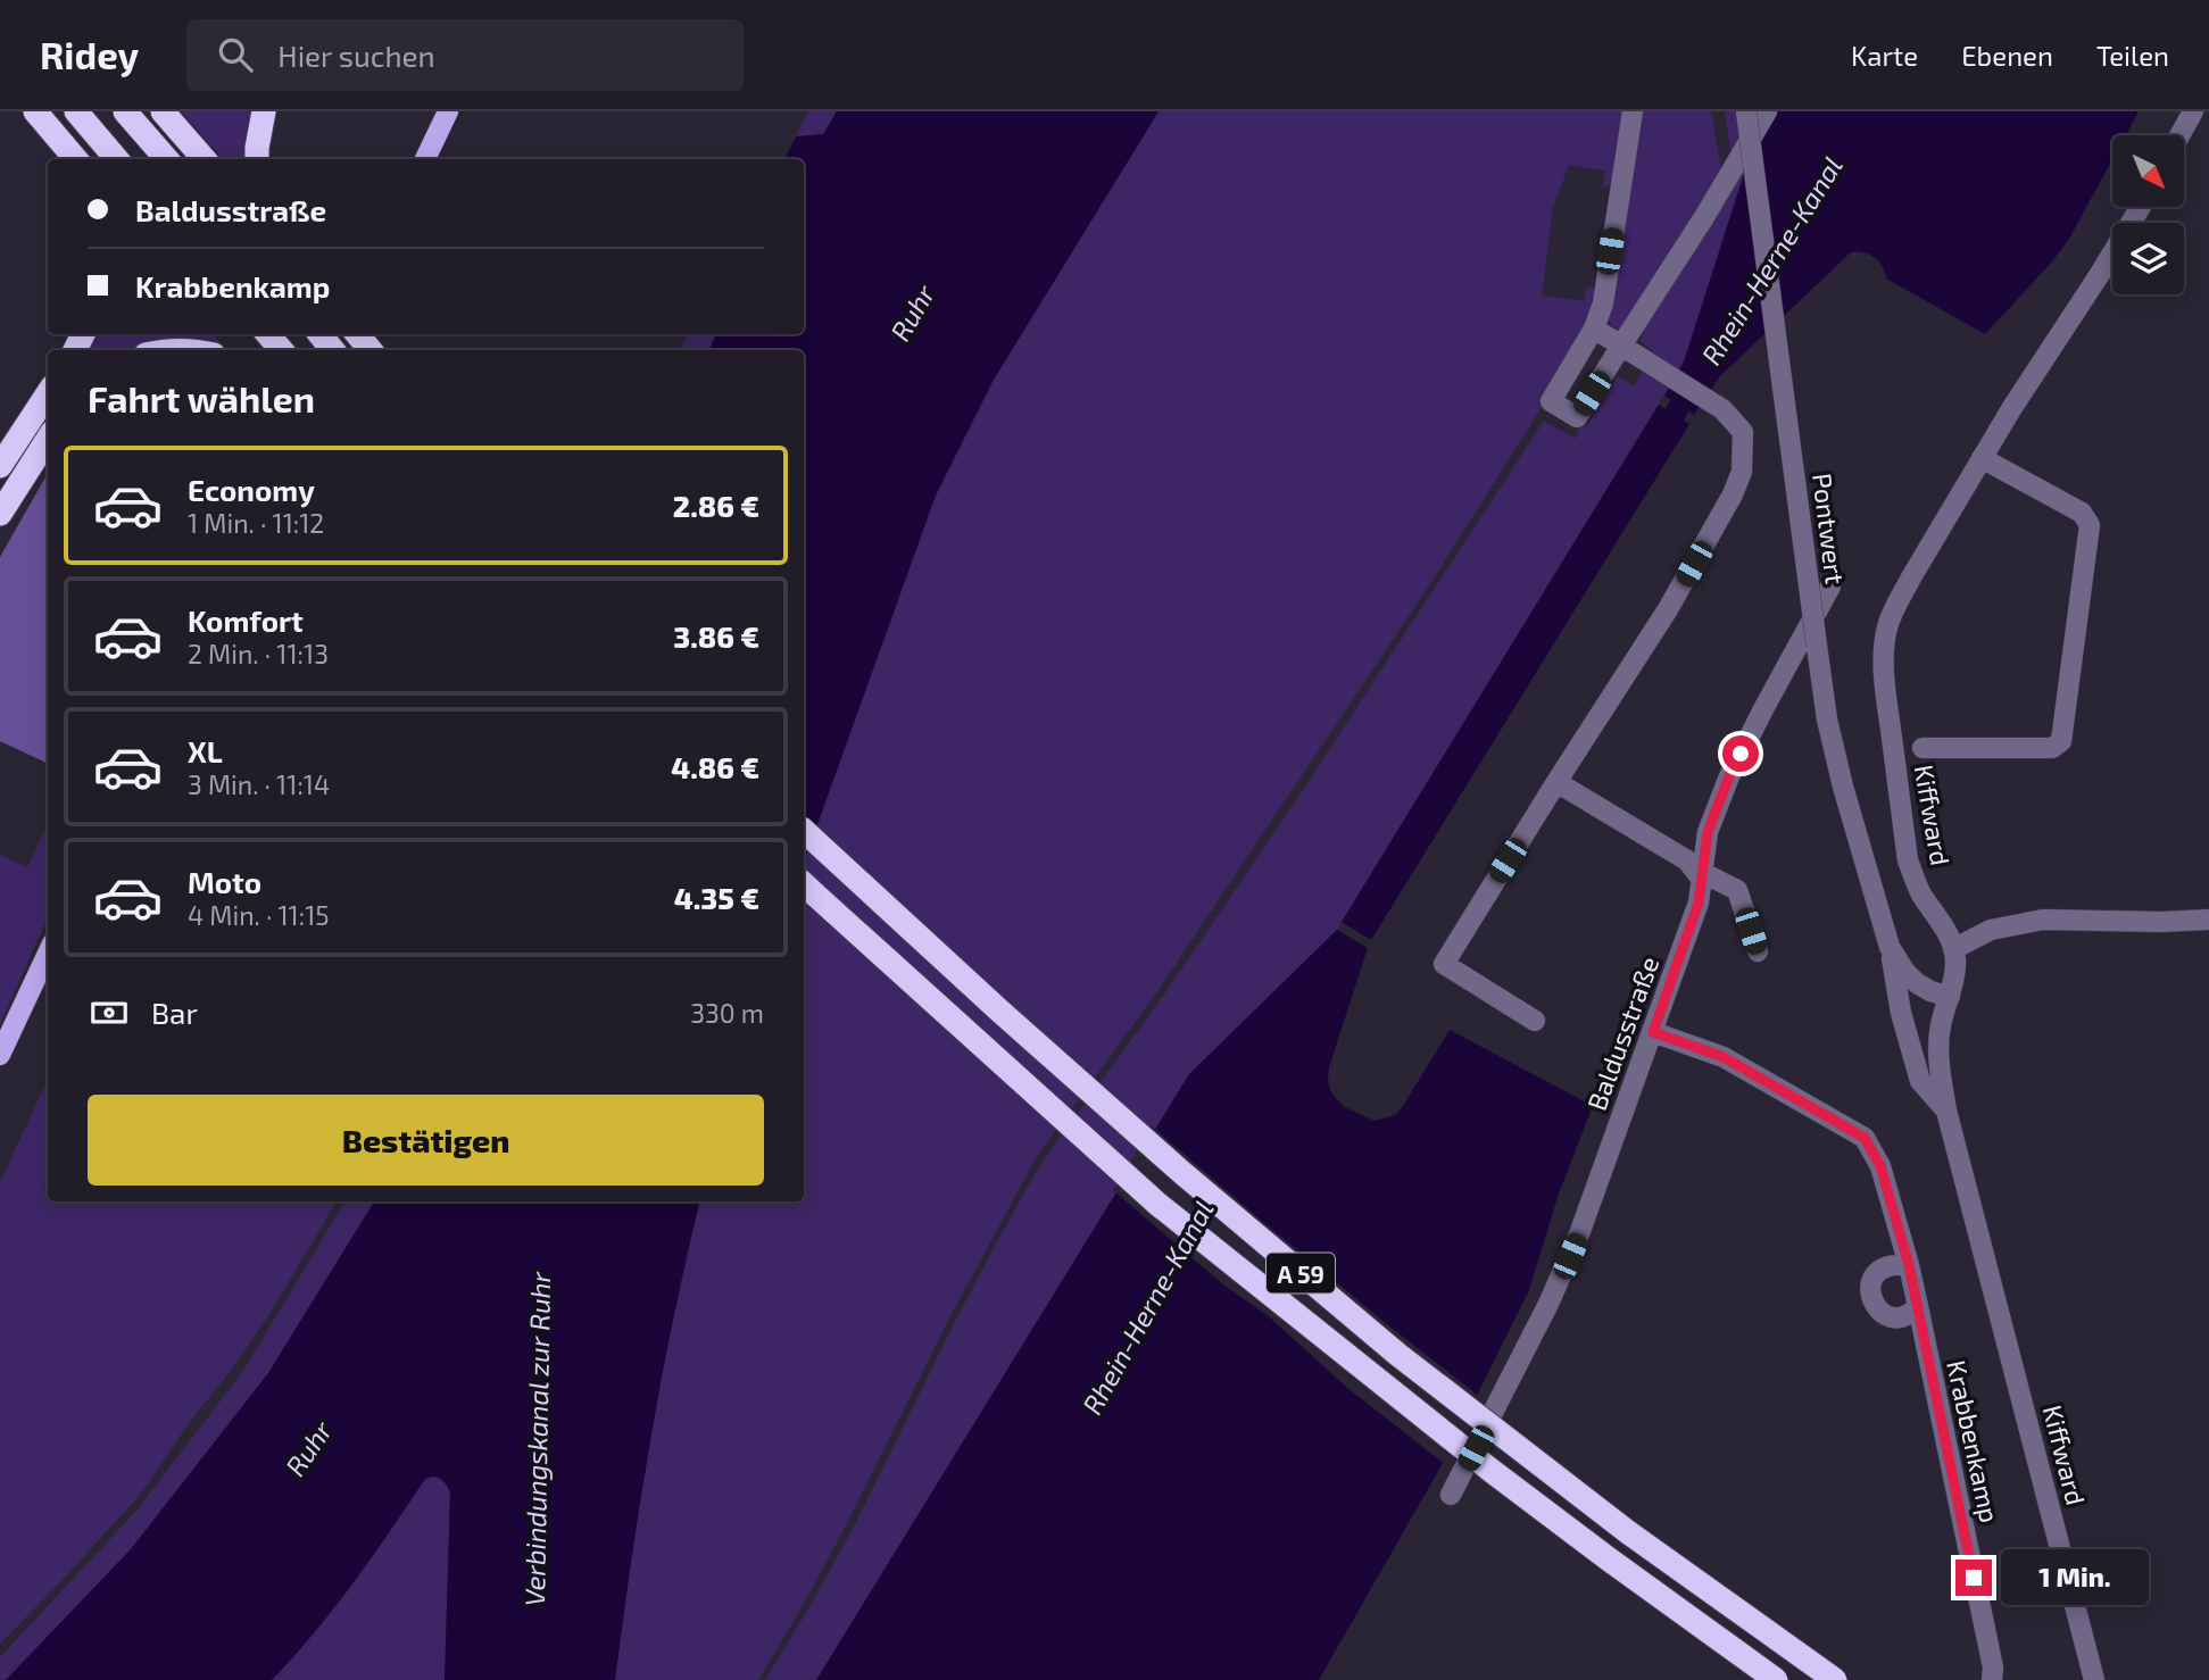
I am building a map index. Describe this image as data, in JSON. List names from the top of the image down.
{
  "streets": {
    "highway": ["A 59"],
    "street": [
      "Pontwert",
      "Kiffward",
      "Baldusstraße",
      "Krabbenkamp"
    ]
  },
  "crossings": [
    ["Pontwert", "Kiffward"],
    ["Baldusstraße", "Krabbenkamp"]
  ],
  "water": ["Rhein-Herne-Kanal", "Ruhr", "Verbindungskanal zur Ruhr"],
  "north": "bottom right",
  "page": {
    "header": "Ridey",
    "search": "Hier suchen",
    "nav": ["Karte", "Ebenen", "Teilen"],
    "banner": ["Baldusstraße", "Krabbenkamp"],
    "heading": "Fahrt wählen",
    "list": [
      {
        "name": "Economy",
        "note": "1 Min. · 11:12",
        "value": "2.86 €"
      },
      {
        "name": "Komfort",
        "note": "2 Min. · 11:13",
        "value": "3.86 €"
      },
      {
        "name": "XL",
        "note": "3 Min. · 11:14",
        "value": "4.86 €"
      },
      {
        "name": "Moto",
        "note": "4 Min. · 11:15",
        "value": "4.35 €"
      }
    ],
    "pay": ["Bar", "330 m"],
    "buttons": "Bestätigen",
    "bubble": "1 Min."
  }
}
